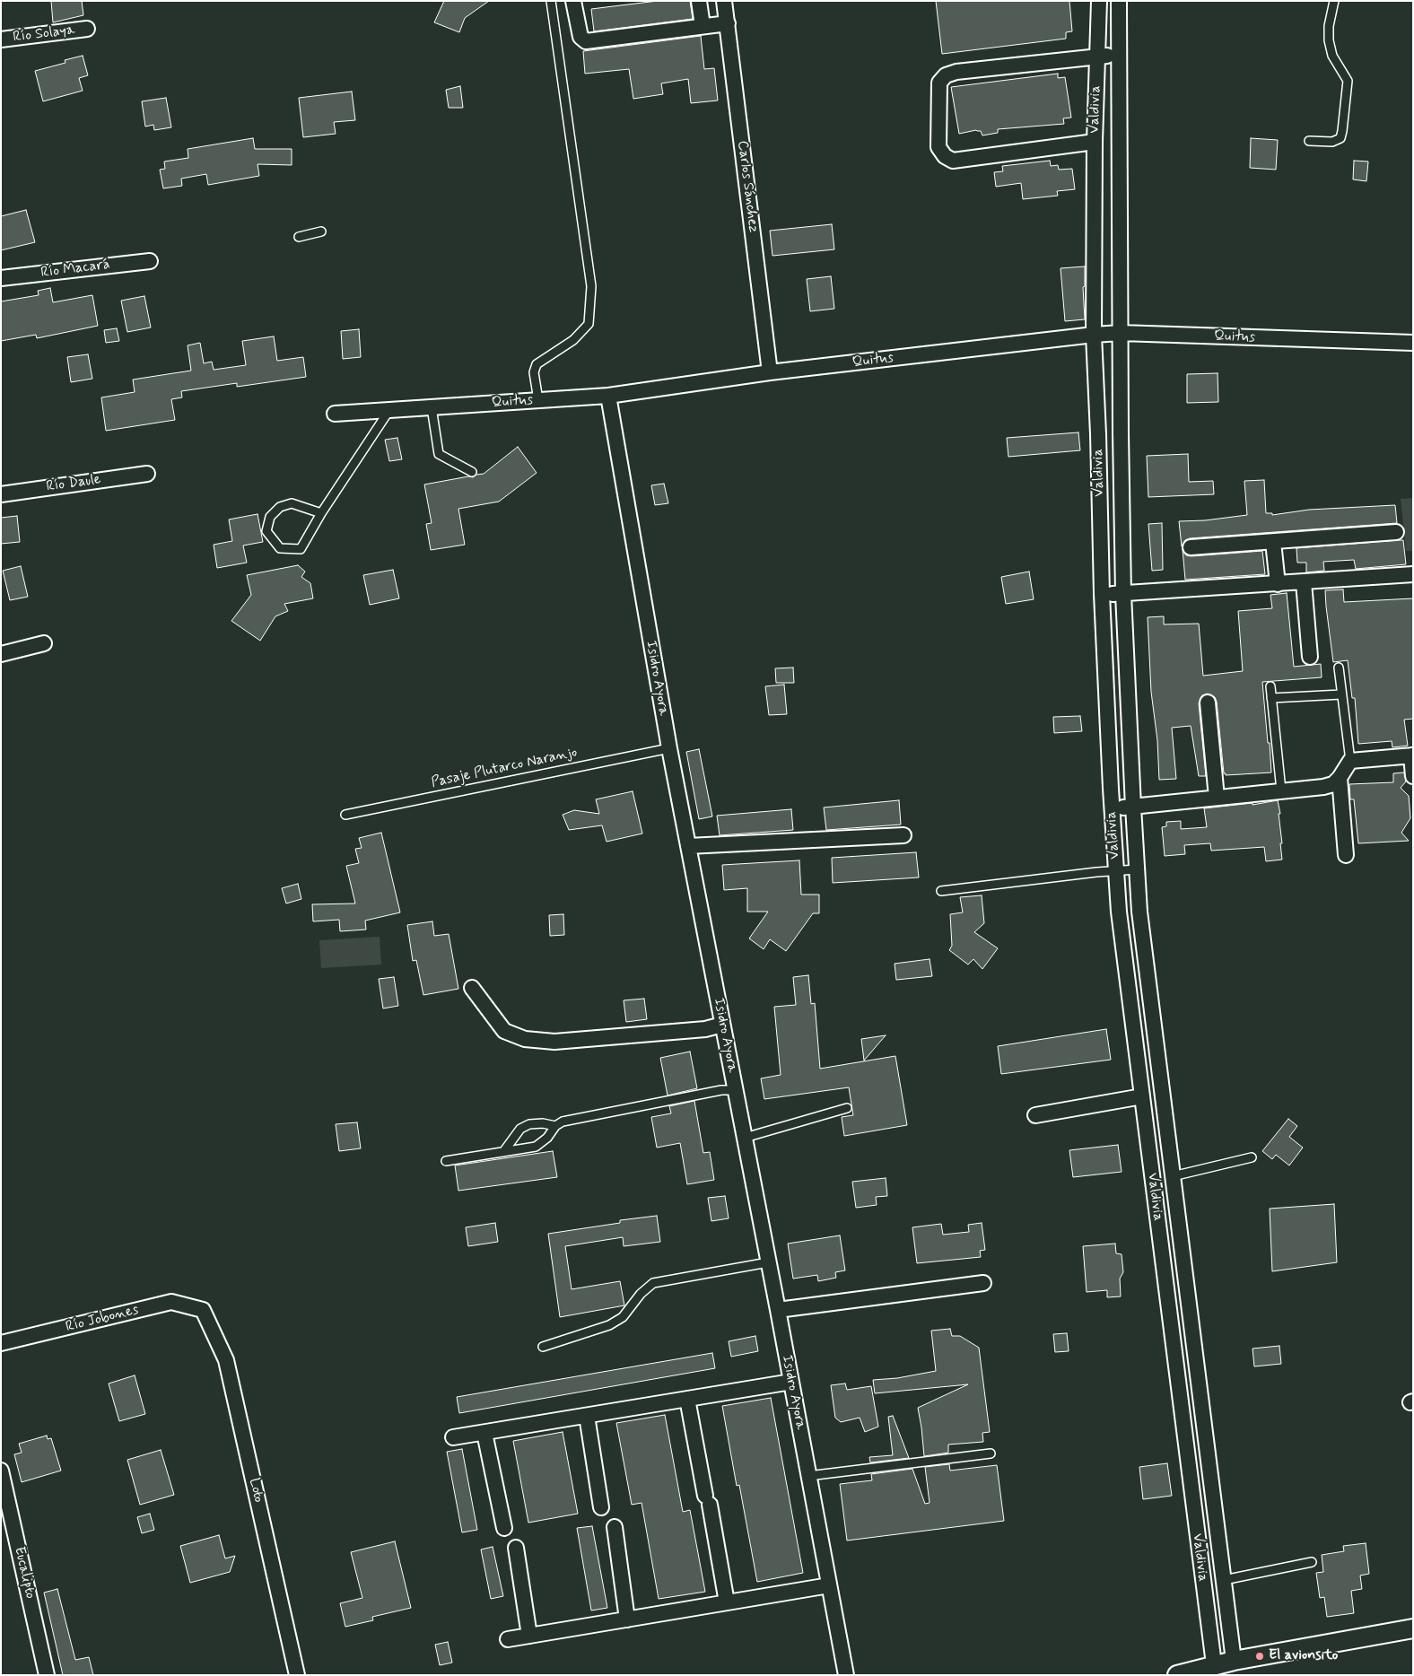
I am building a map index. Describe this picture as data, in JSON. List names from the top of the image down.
{
  "streets": {
    "street": [
      "Río Solaya",
      "Valdivia",
      "Carlos Sánchez",
      "Río Macará",
      "Quitus",
      "Río Daule",
      "Isidro Ayora",
      "Río Jobones",
      "Loto",
      "Eucalipto"
    ],
    "lane": ["Pasaje Plutarco Naranjo"]
  },
  "crossings": [
    ["Valdivia", "Quitus"],
    ["Carlos Sánchez", "Quitus"],
    ["Quitus", "Isidro Ayora"],
    ["Isidro Ayora", "Pasaje Plutarco Naranjo"],
    ["Río Jobones", "Loto"]
  ],
  "places": ["El avionsito"]
}
